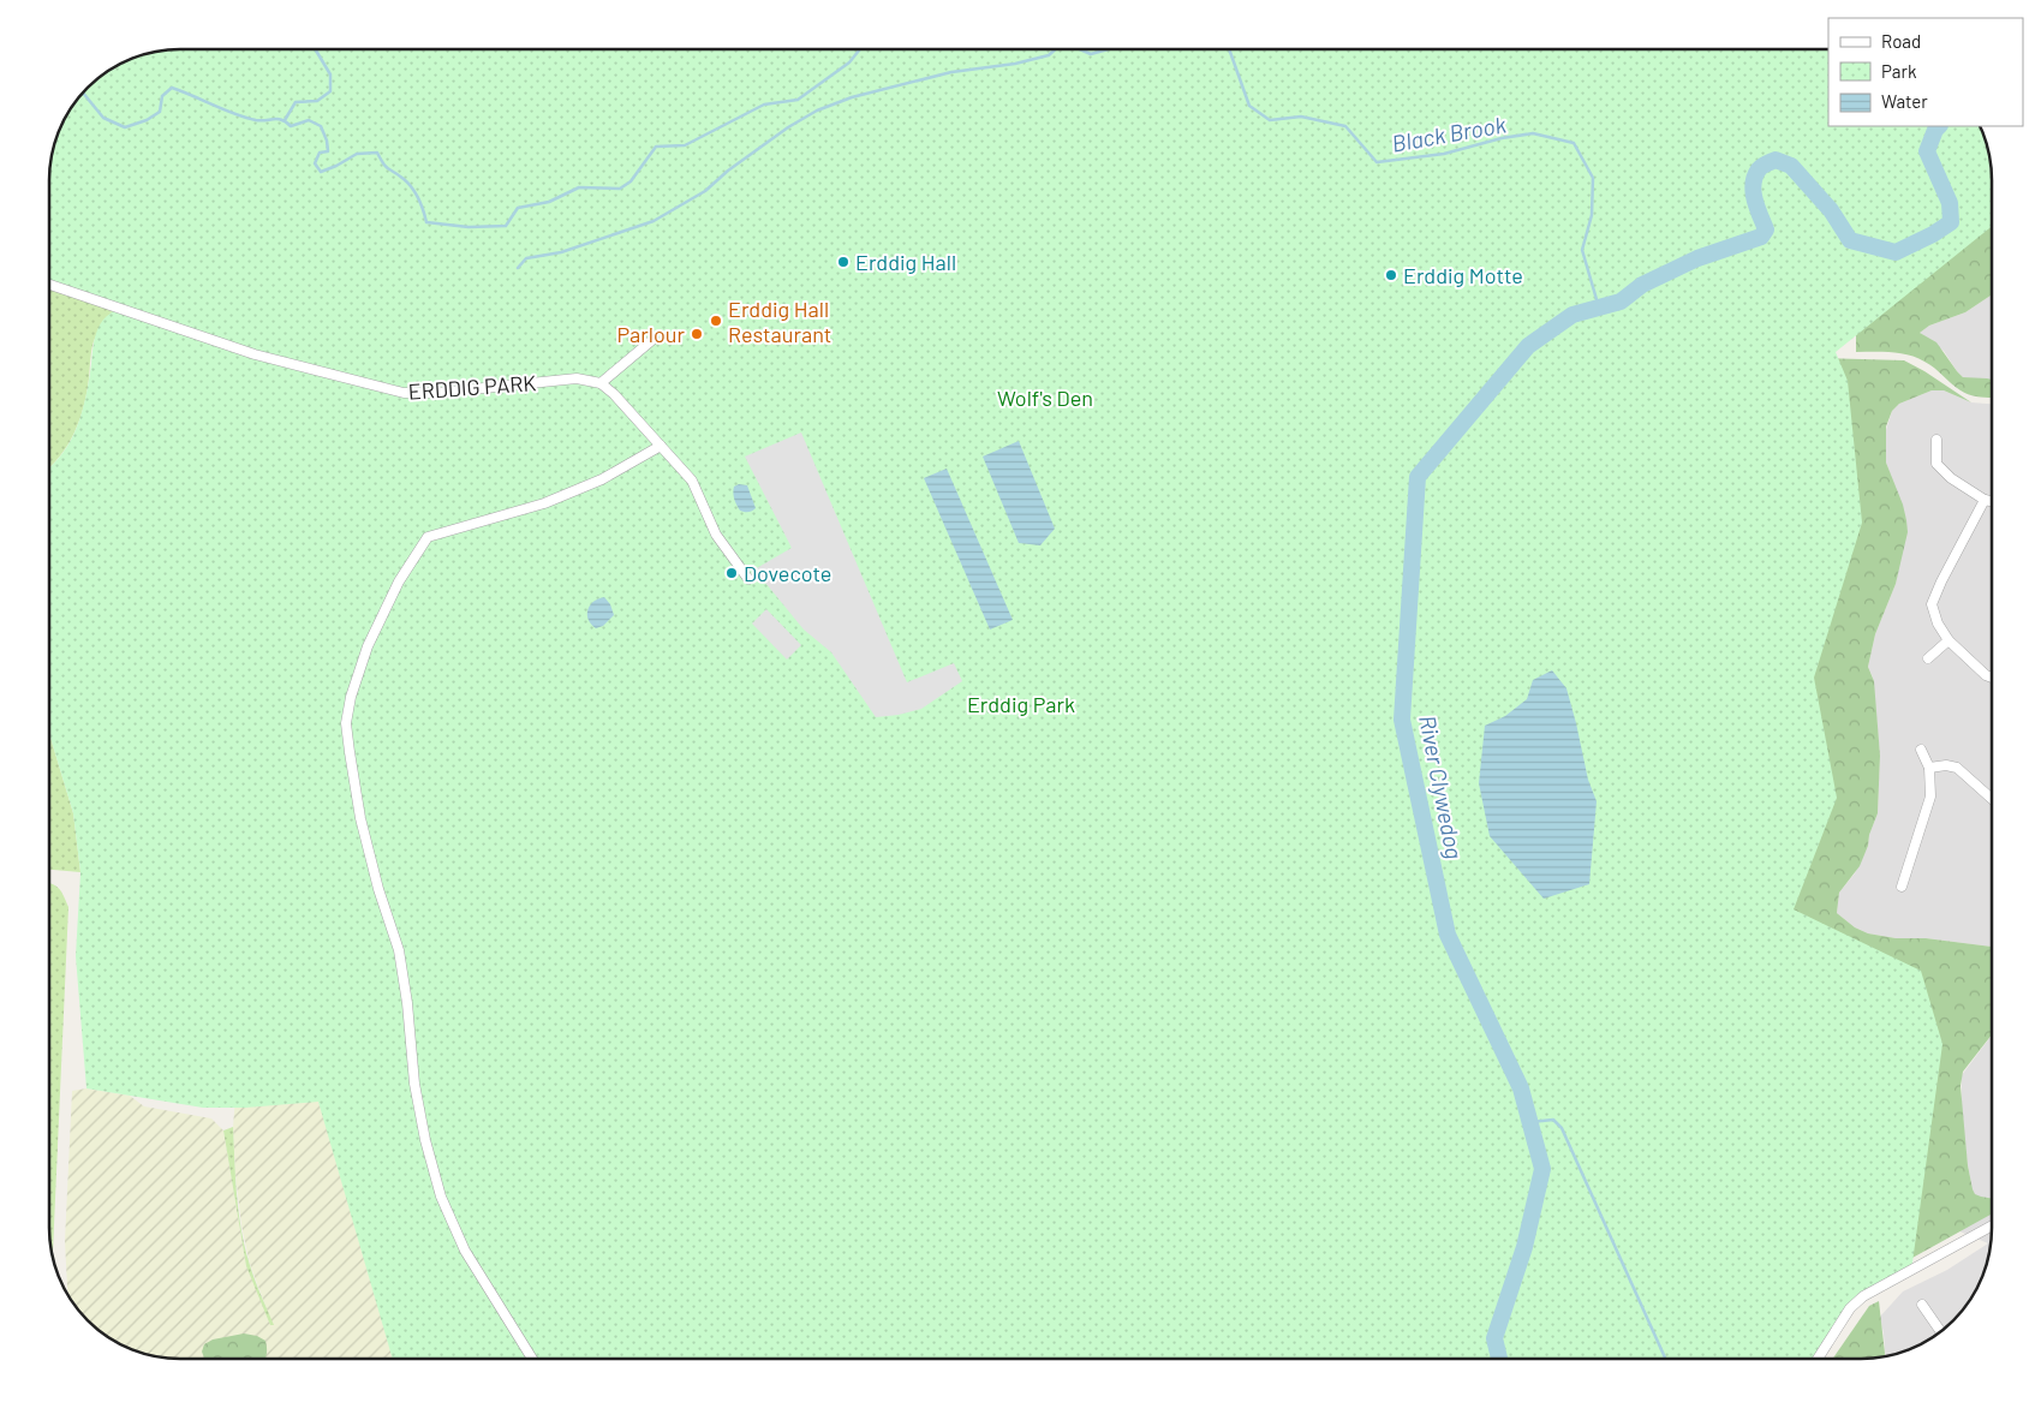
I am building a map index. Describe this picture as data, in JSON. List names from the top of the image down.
{
  "streets": {
    "street": ["ERDDIG PARK"]
  },
  "water": ["Black Brook", "River Clywedog"],
  "parks": ["Wolf's Den", "Erddig Park"],
  "places": [
    "Erddig Hall",
    "Erddig Motte",
    "Erddig Hall Restaurant",
    "Parlour",
    "Dovecote"
  ],
  "legend": ["Road", "Park", "Water"]
}
